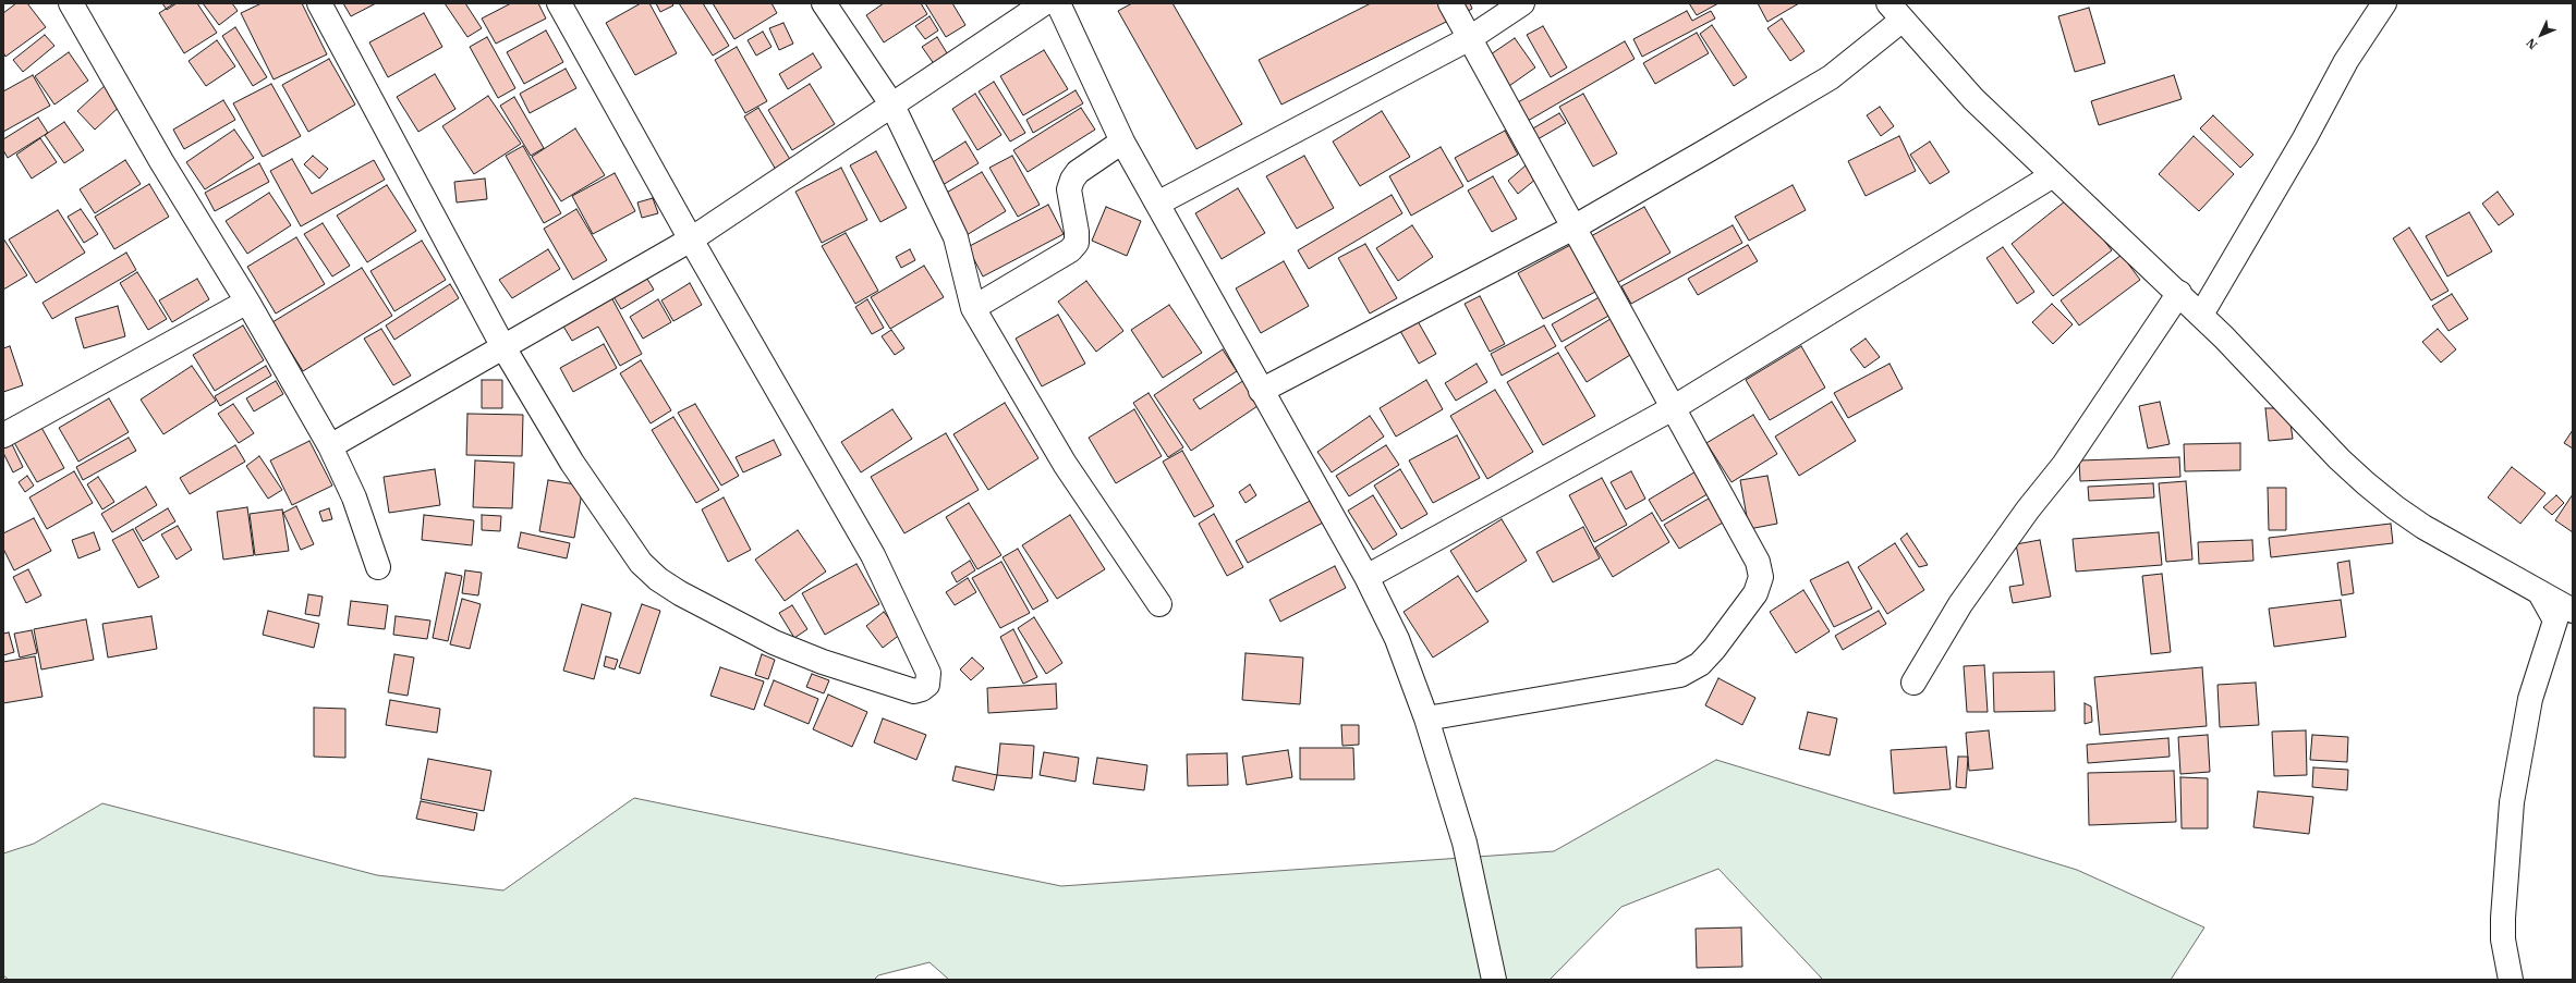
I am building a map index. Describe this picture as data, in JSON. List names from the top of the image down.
{
  "north": "bottom left"
}
